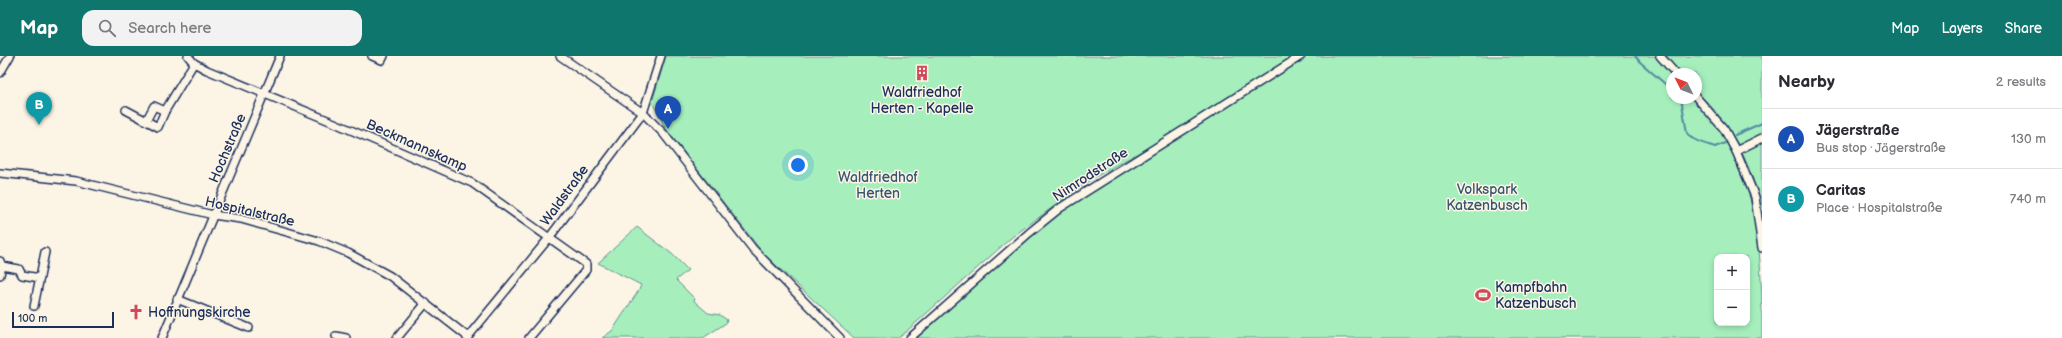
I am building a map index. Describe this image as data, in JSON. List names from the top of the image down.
{
  "streets": {
    "street": [
      "Beckmannskamp",
      "Hochstraße",
      "Nimrodstraße",
      "Waldstraße",
      "Hospitalstraße"
    ]
  },
  "crossings": [
    ["Beckmannskamp", "Hochstraße"],
    ["Beckmannskamp", "Waldstraße"],
    ["Hochstraße", "Hospitalstraße"],
    ["Waldstraße", "Hospitalstraße"]
  ],
  "parks": ["Waldfriedhof Herten", "Volkspark Katzenbusch"],
  "places": {
    "building": ["Waldfriedhof Herten - Kapelle"],
    "sports": ["Kampfbahn Katzenbusch"],
    "church": ["Hoffnungskirche"]
  },
  "scale_bar": "100 m",
  "north": "top left",
  "page": {
    "header": "Map",
    "search": "Search here",
    "nav": ["Map", "Layers", "Share"],
    "heading": ["Nearby", "2 results"],
    "pins": ["B", "A"],
    "list": [
      {
        "mark": "A",
        "name": "Jägerstraße",
        "note": "Bus stop · Jägerstraße",
        "value": "130 m"
      },
      {
        "mark": "B",
        "name": "Caritas",
        "note": "Place · Hospitalstraße",
        "value": "740 m"
      }
    ],
    "map_buttons": ["+", "−"],
    "scale": "100 m"
  }
}
